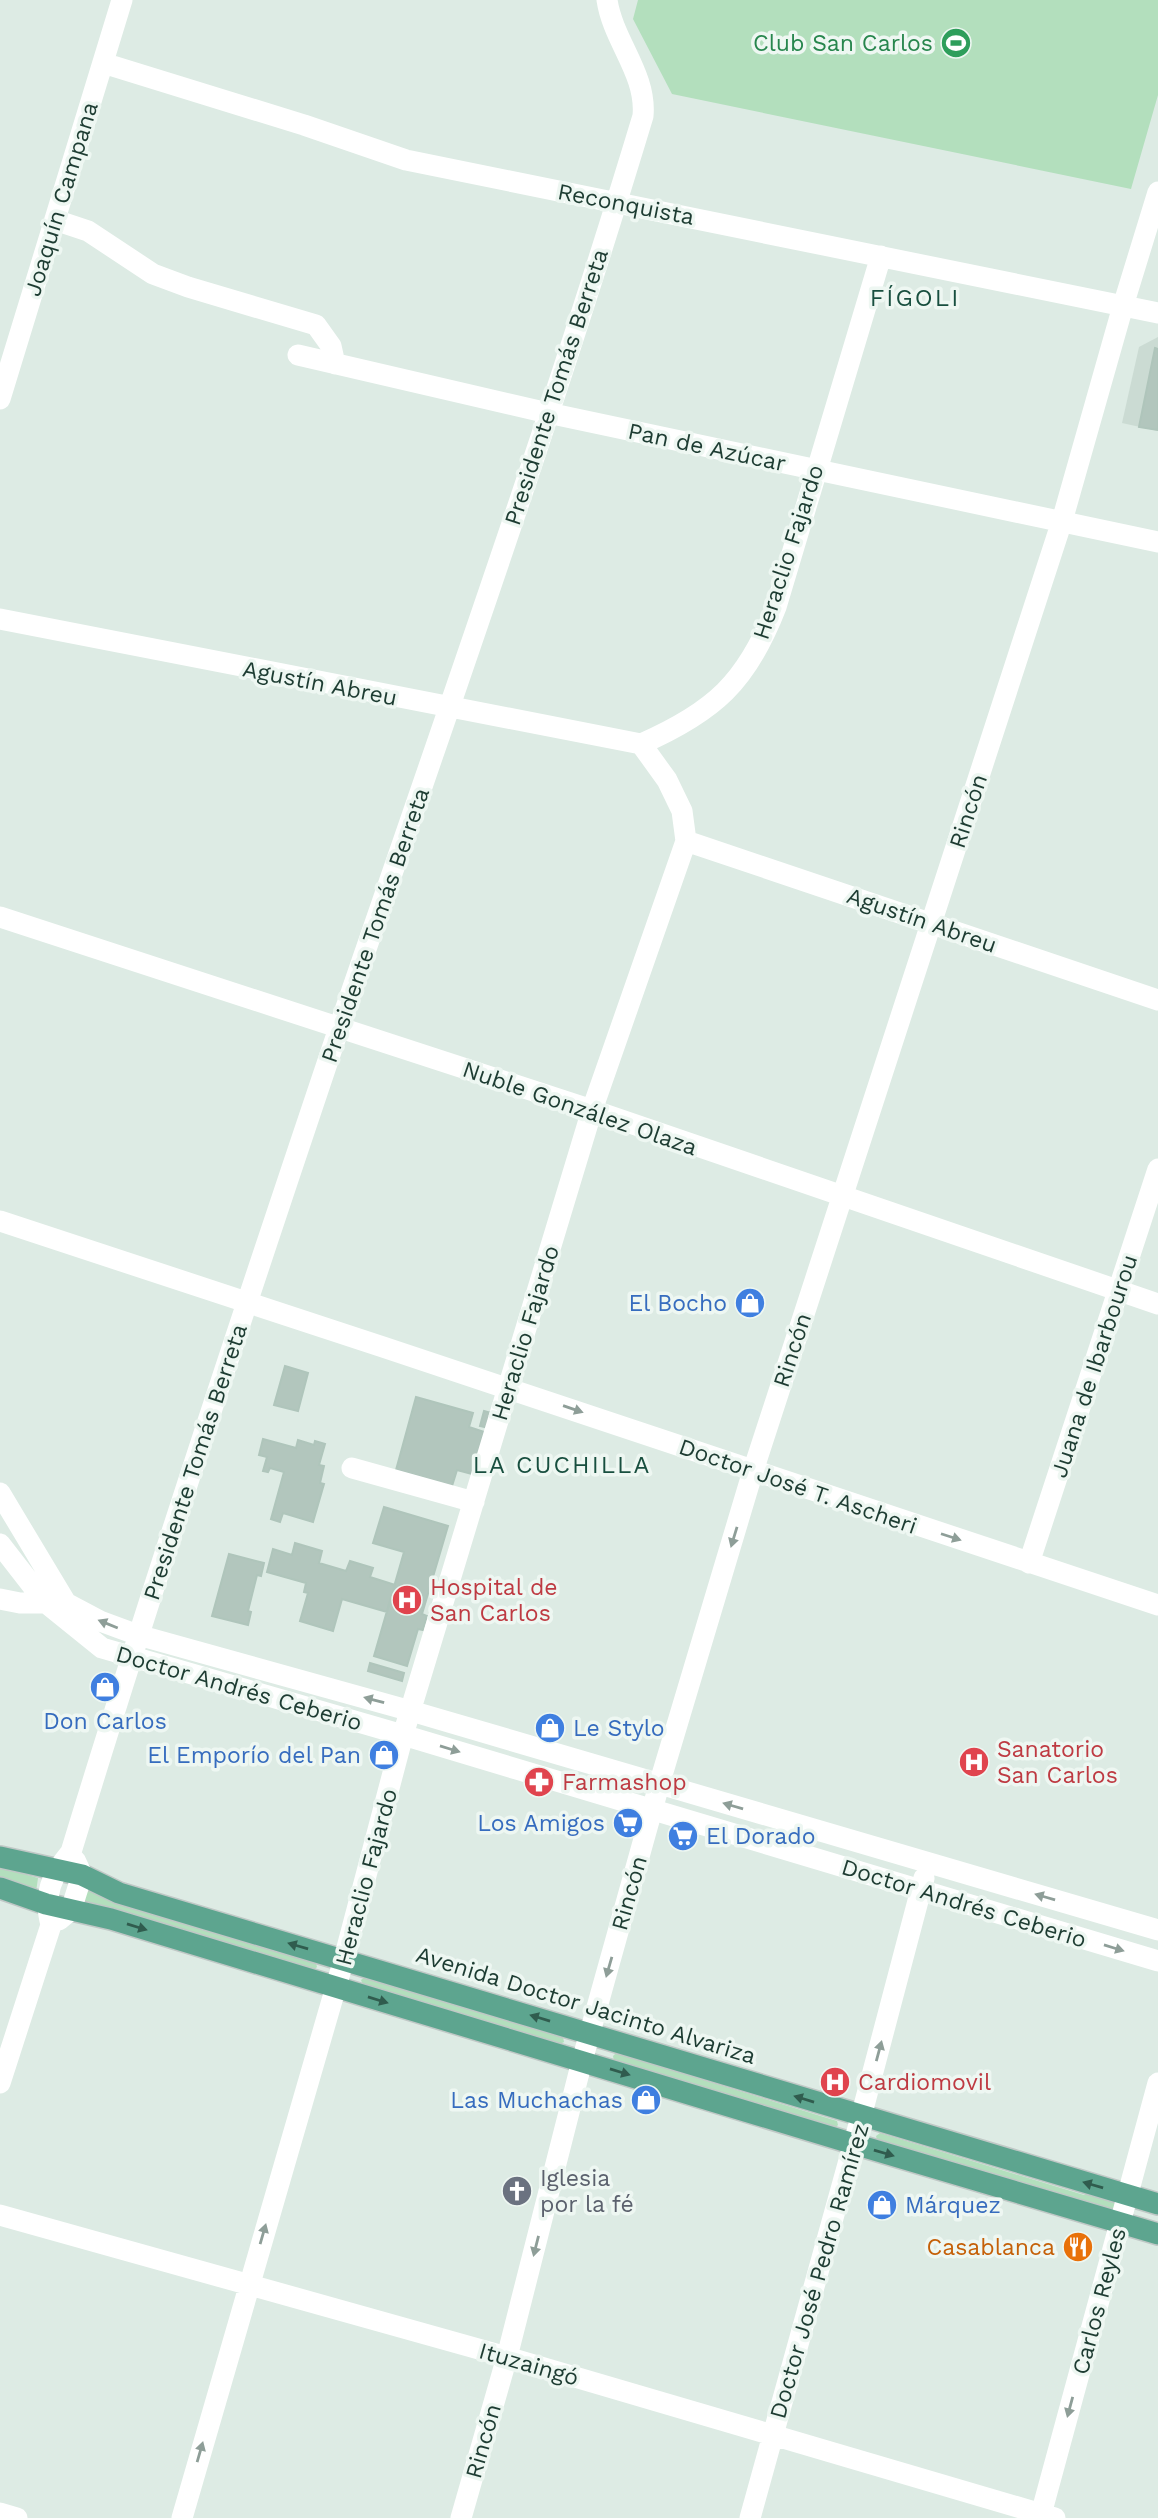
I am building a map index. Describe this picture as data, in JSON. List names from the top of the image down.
{
  "streets": {
    "main road": ["Avenida Doctor Jacinto Alvariza"],
    "street": [
      "Joaquín Campana",
      "Reconquista",
      "Presidente Tomás Berreta",
      "Pan de Azúcar",
      "Heraclio Fajardo",
      "Agustín Abreu",
      "Rincón",
      "Nuble González Olaza",
      "Juana de Ibarbourou",
      "Doctor José T. Ascheri",
      "Doctor Andrés Ceberio",
      "Doctor José Pedro Ramírez",
      "Carlos Reyles",
      "Ituzaingó"
    ]
  },
  "crossings": [
    ["Joaquín Campana", "Reconquista"],
    ["Reconquista", "Presidente Tomás Berreta"],
    ["Reconquista", "Heraclio Fajardo"],
    ["Reconquista", "Rincón"],
    ["Presidente Tomás Berreta", "Pan de Azúcar"],
    ["Presidente Tomás Berreta", "Agustín Abreu"],
    ["Presidente Tomás Berreta", "Nuble González Olaza"],
    ["Presidente Tomás Berreta", "Doctor José T. Ascheri"],
    ["Presidente Tomás Berreta", "Doctor Andrés Ceberio"],
    ["Presidente Tomás Berreta", "Avenida Doctor Jacinto Alvariza"],
    ["Pan de Azúcar", "Heraclio Fajardo"],
    ["Pan de Azúcar", "Rincón"],
    ["Heraclio Fajardo", "Agustín Abreu"],
    ["Heraclio Fajardo", "Nuble González Olaza"],
    ["Heraclio Fajardo", "Doctor José T. Ascheri"],
    ["Heraclio Fajardo", "Doctor Andrés Ceberio"],
    ["Heraclio Fajardo", "Avenida Doctor Jacinto Alvariza"],
    ["Heraclio Fajardo", "Ituzaingó"],
    ["Agustín Abreu", "Rincón"],
    ["Rincón", "Nuble González Olaza"],
    ["Rincón", "Doctor José T. Ascheri"],
    ["Rincón", "Doctor Andrés Ceberio"],
    ["Rincón", "Avenida Doctor Jacinto Alvariza"],
    ["Rincón", "Ituzaingó"],
    ["Nuble González Olaza", "Juana de Ibarbourou"],
    ["Juana de Ibarbourou", "Doctor José T. Ascheri"],
    ["Doctor Andrés Ceberio", "Doctor José Pedro Ramírez"],
    ["Avenida Doctor Jacinto Alvariza", "Doctor José Pedro Ramírez"],
    ["Avenida Doctor Jacinto Alvariza", "Carlos Reyles"],
    ["Doctor José Pedro Ramírez", "Ituzaingó"],
    ["Carlos Reyles", "Ituzaingó"]
  ],
  "one_way": ["Rincón", "Doctor José T. Ascheri", "Carlos Reyles"],
  "districts": ["FÍGOLI", "LA CUCHILLA"],
  "places": {
    "sports": ["Club San Carlos"],
    "shop": [
      "El Bocho",
      "Don Carlos",
      "Le Stylo",
      "El Emporío del Pan",
      "Las Muchachas",
      "Márquez"
    ],
    "hospital": ["Hospital de San Carlos", "Sanatorio San Carlos", "Cardiomovil"],
    "pharmacy": ["Farmashop"],
    "supermarket": ["Los Amigos", "El Dorado"],
    "church": ["Iglesia por la fé"],
    "restaurant": ["Casablanca"]
  }
}
